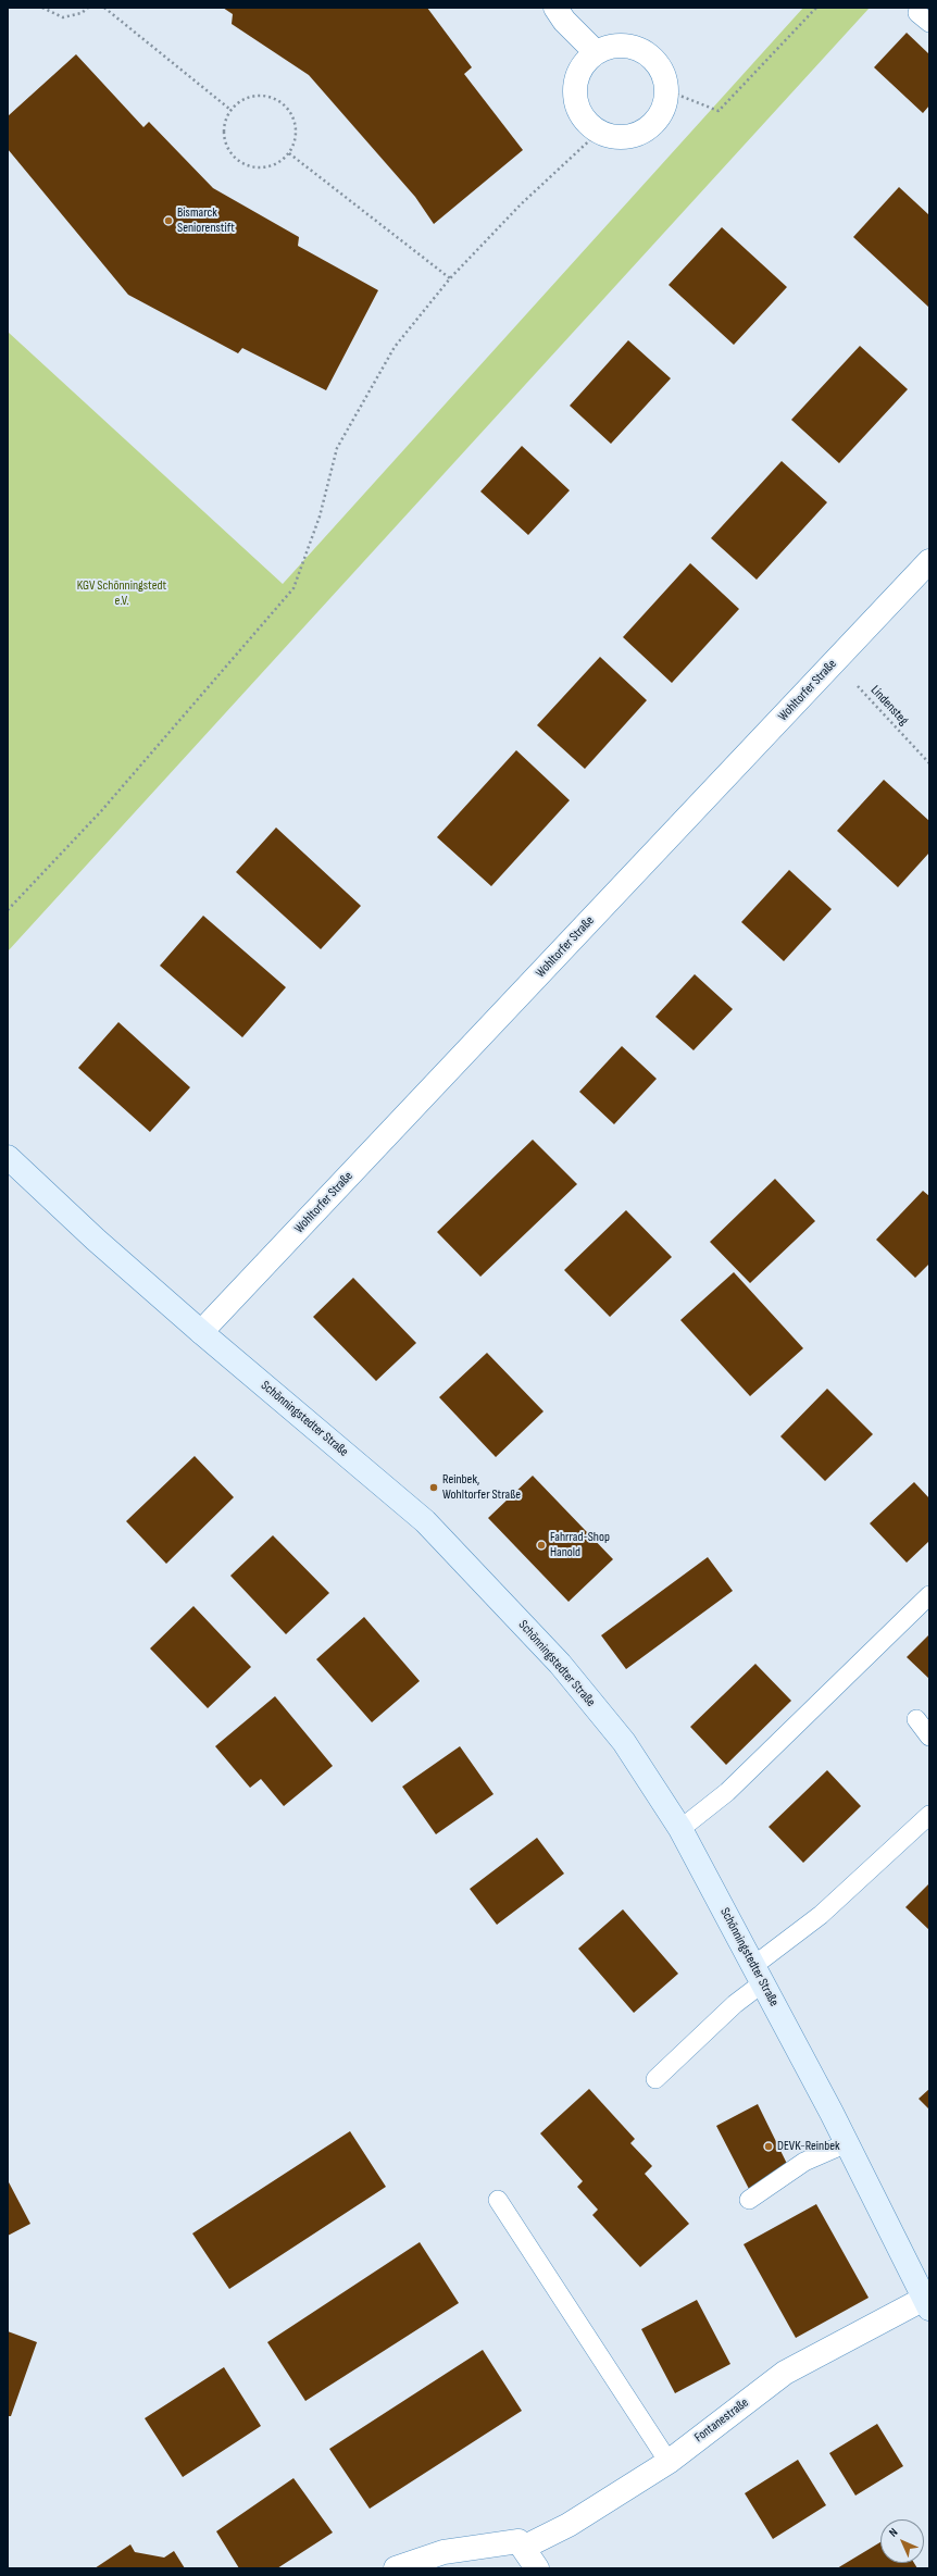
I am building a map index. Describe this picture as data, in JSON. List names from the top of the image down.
{
  "streets": {
    "main road": ["Schönningstedter Straße"],
    "street": ["Wohltorfer Straße", "Fontanestraße"],
    "path": ["Lindensteg"]
  },
  "crossings": [
    ["Wohltorfer Straße", "Lindensteg"],
    ["Wohltorfer Straße", "Schönningstedter Straße"],
    ["Schönningstedter Straße", "Fontanestraße"]
  ],
  "parks": ["KGV Schönningstedt e.V."],
  "places": [
    "Bismarck Seniorenstift",
    "Reinbek, Wohltorfer Straße",
    "Fahrrad-Shop Hanold",
    "DEVK-Reinbek"
  ],
  "north": "top left"
}
